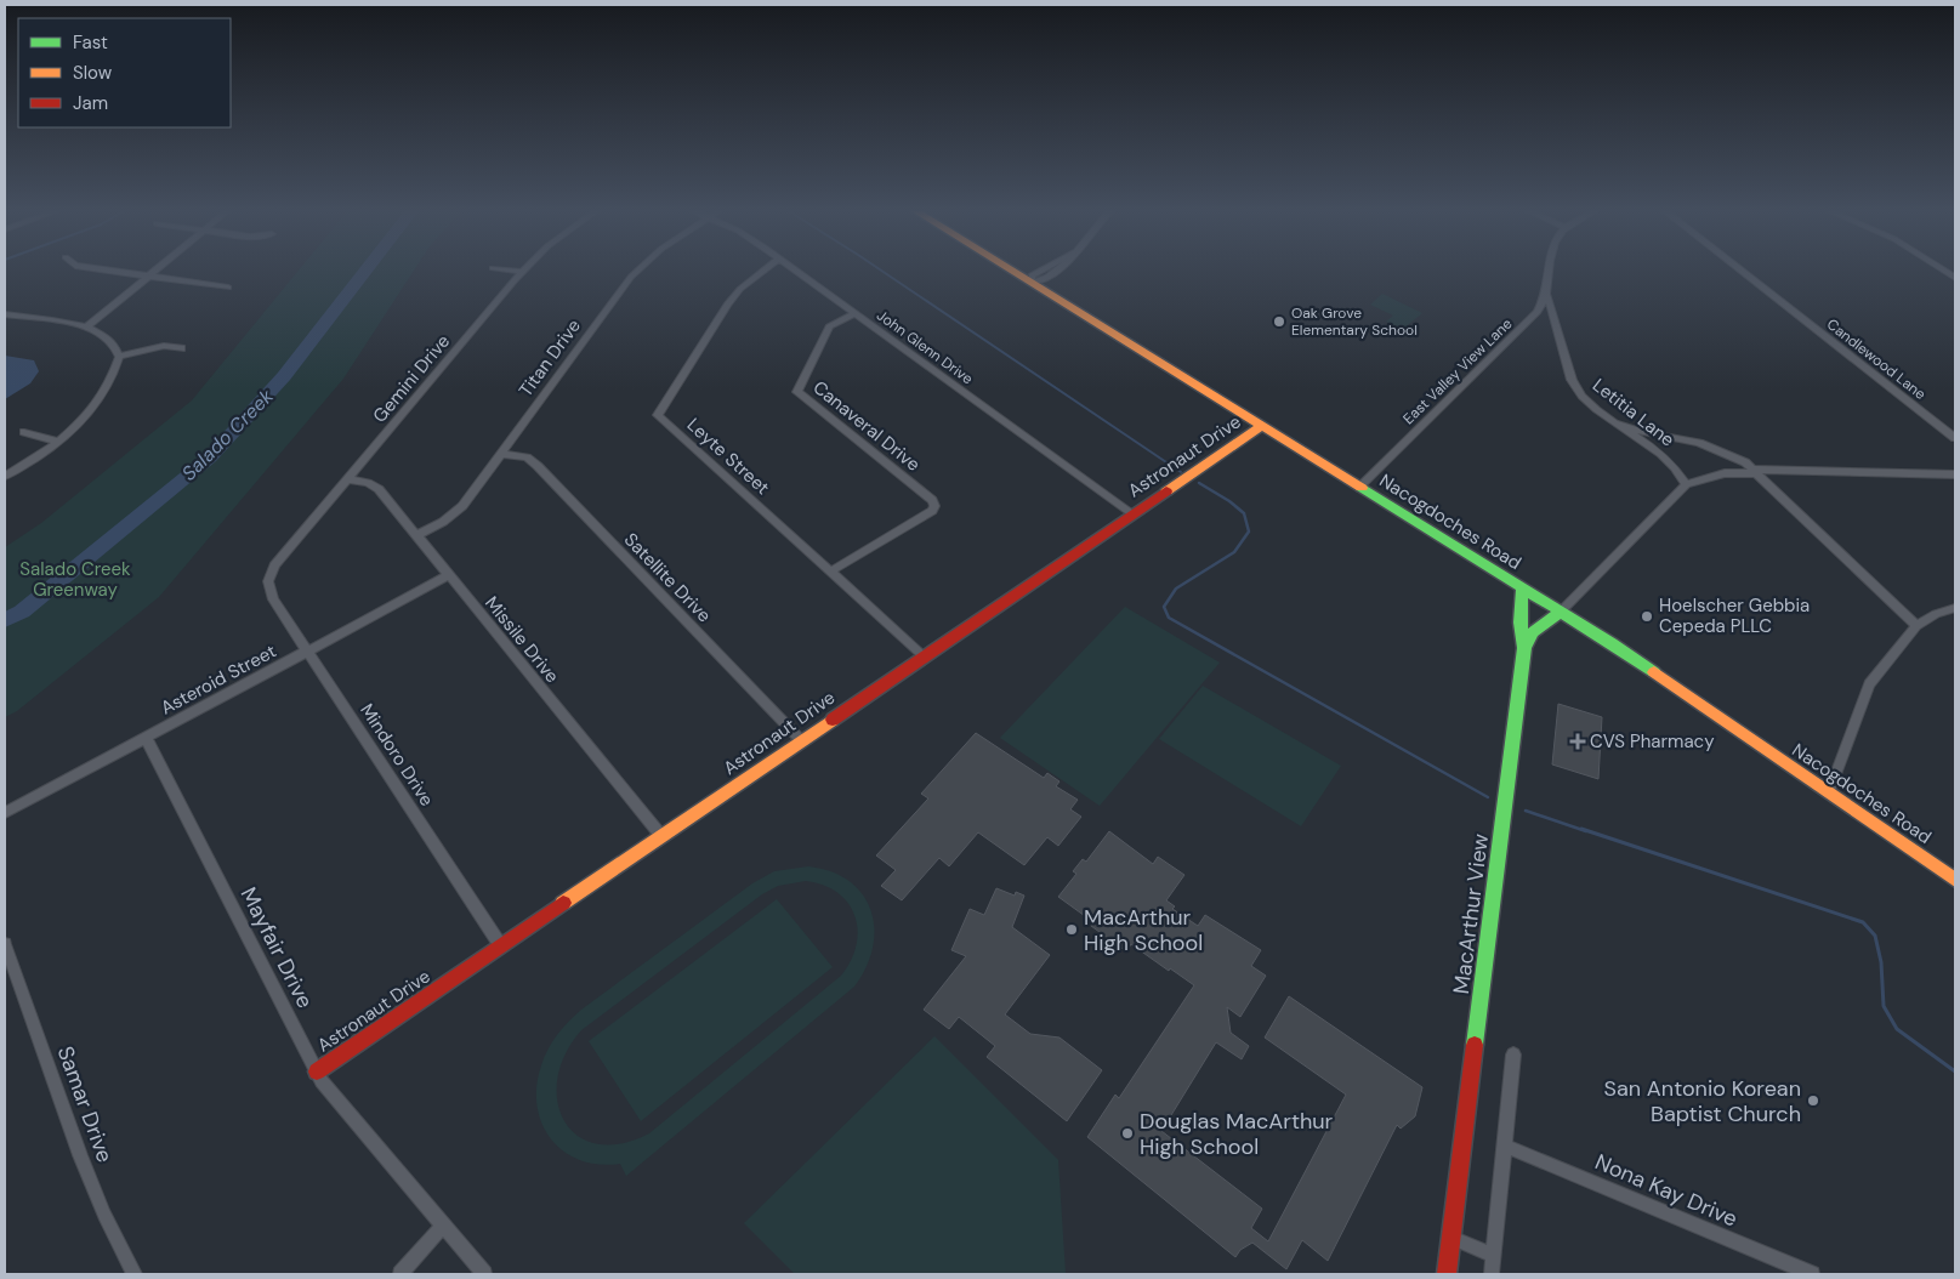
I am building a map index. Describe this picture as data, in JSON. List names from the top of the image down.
{
  "streets": {
    "street": [
      "John Glenn Drive",
      "Titan Drive",
      "Candlewood Lane",
      "East Valley View Lane",
      "Gemini Drive",
      "Letitia Lane",
      "Canaveral Drive",
      "Leyte Street",
      "Astronaut Drive",
      "Nacogdoches Road",
      "Satellite Drive",
      "Missile Drive",
      "Asteroid Street",
      "Mindoro Drive",
      "MacArthur View",
      "Mayfair Drive",
      "Samar Drive",
      "Nona Kay Drive"
    ]
  },
  "crossings": [
    ["John Glenn Drive", "Canaveral Drive"],
    ["John Glenn Drive", "Astronaut Drive"],
    ["Titan Drive", "Satellite Drive"],
    ["Titan Drive", "Missile Drive"],
    ["East Valley View Lane", "Letitia Lane"],
    ["East Valley View Lane", "Nacogdoches Road"],
    ["Gemini Drive", "Missile Drive"],
    ["Gemini Drive", "Mindoro Drive"],
    ["Canaveral Drive", "Leyte Street"],
    ["Leyte Street", "Astronaut Drive"],
    ["Astronaut Drive", "Nacogdoches Road"],
    ["Astronaut Drive", "Satellite Drive"],
    ["Astronaut Drive", "Missile Drive"],
    ["Astronaut Drive", "Mindoro Drive"],
    ["Astronaut Drive", "Mayfair Drive"],
    ["Nacogdoches Road", "MacArthur View"],
    ["Missile Drive", "Asteroid Street"],
    ["Asteroid Street", "Mindoro Drive"],
    ["Asteroid Street", "Mayfair Drive"]
  ],
  "water": ["Salado Creek"],
  "parks": ["Salado Creek Greenway"],
  "places": {
    "other": [
      "Oak Grove Elementary School",
      "Hoelscher Gebbia Cepeda PLLC",
      "MacArthur High School",
      "San Antonio Korean Baptist Church",
      "Douglas MacArthur High School"
    ],
    "health": ["CVS Pharmacy"]
  },
  "legend": ["Fast", "Slow", "Jam"]
}
